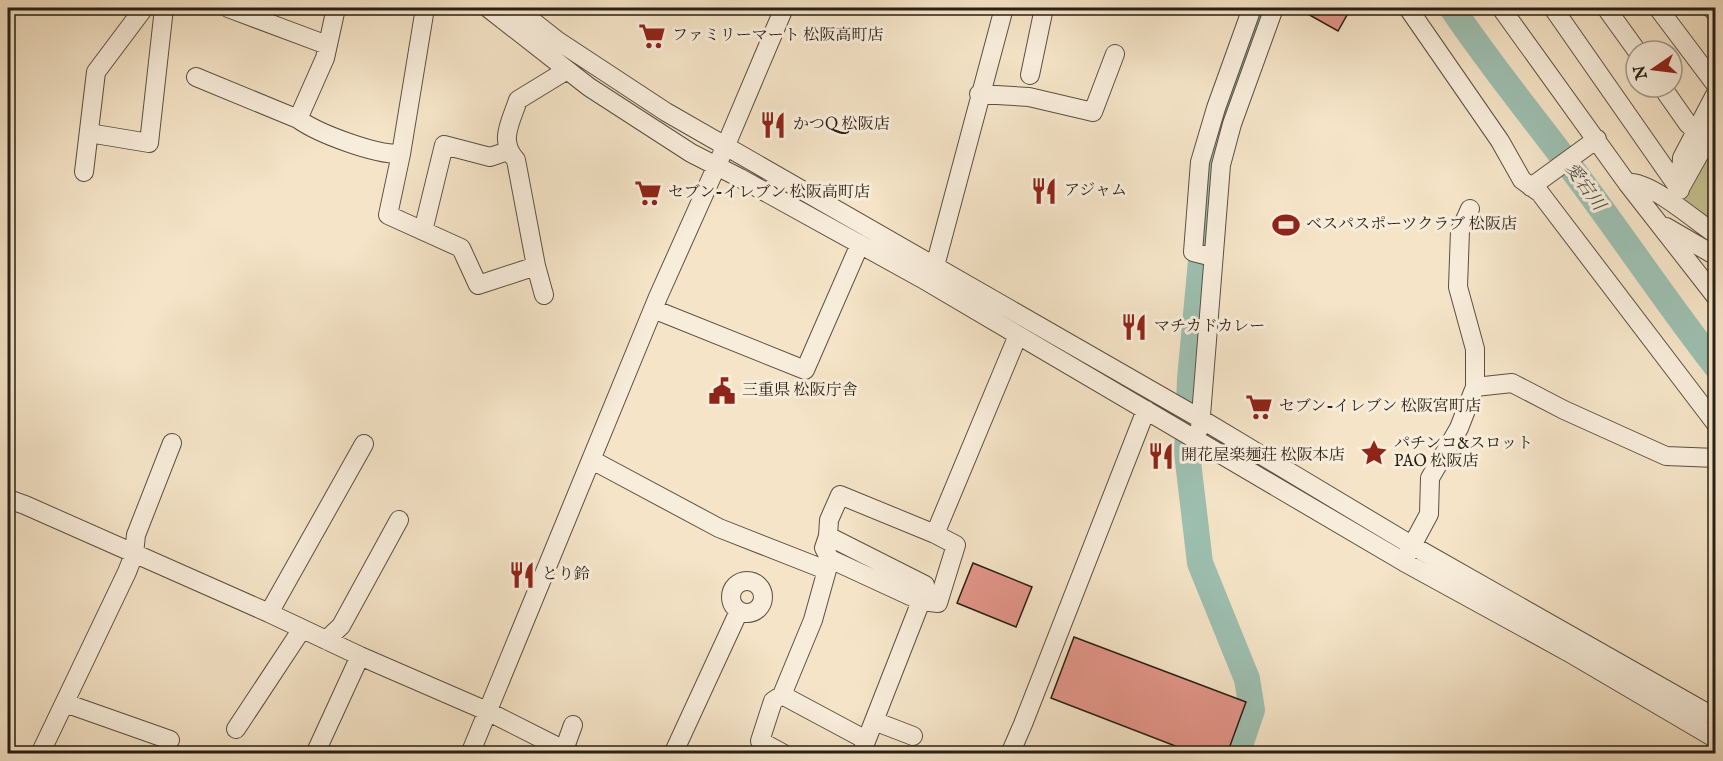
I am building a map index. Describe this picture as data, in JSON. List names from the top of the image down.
{
  "water": ["愛宕川"],
  "places": {
    "supermarket": ["ファミリーマート 松阪高町店", "セブン-イレブン 松阪高町店", "セブン-イレブン 松阪宮町店"],
    "restaurant": [
      "かつQ 松阪店",
      "アジャム",
      "マチカドカレー",
      "開花屋楽麺荘 松阪本店",
      "とり鈴"
    ],
    "sports": ["ベスパスポーツクラブ 松阪店"],
    "public building": ["三重県 松阪庁舎"],
    "place": ["パチンコ&スロット PAO 松阪店"]
  },
  "north": "left"
}
